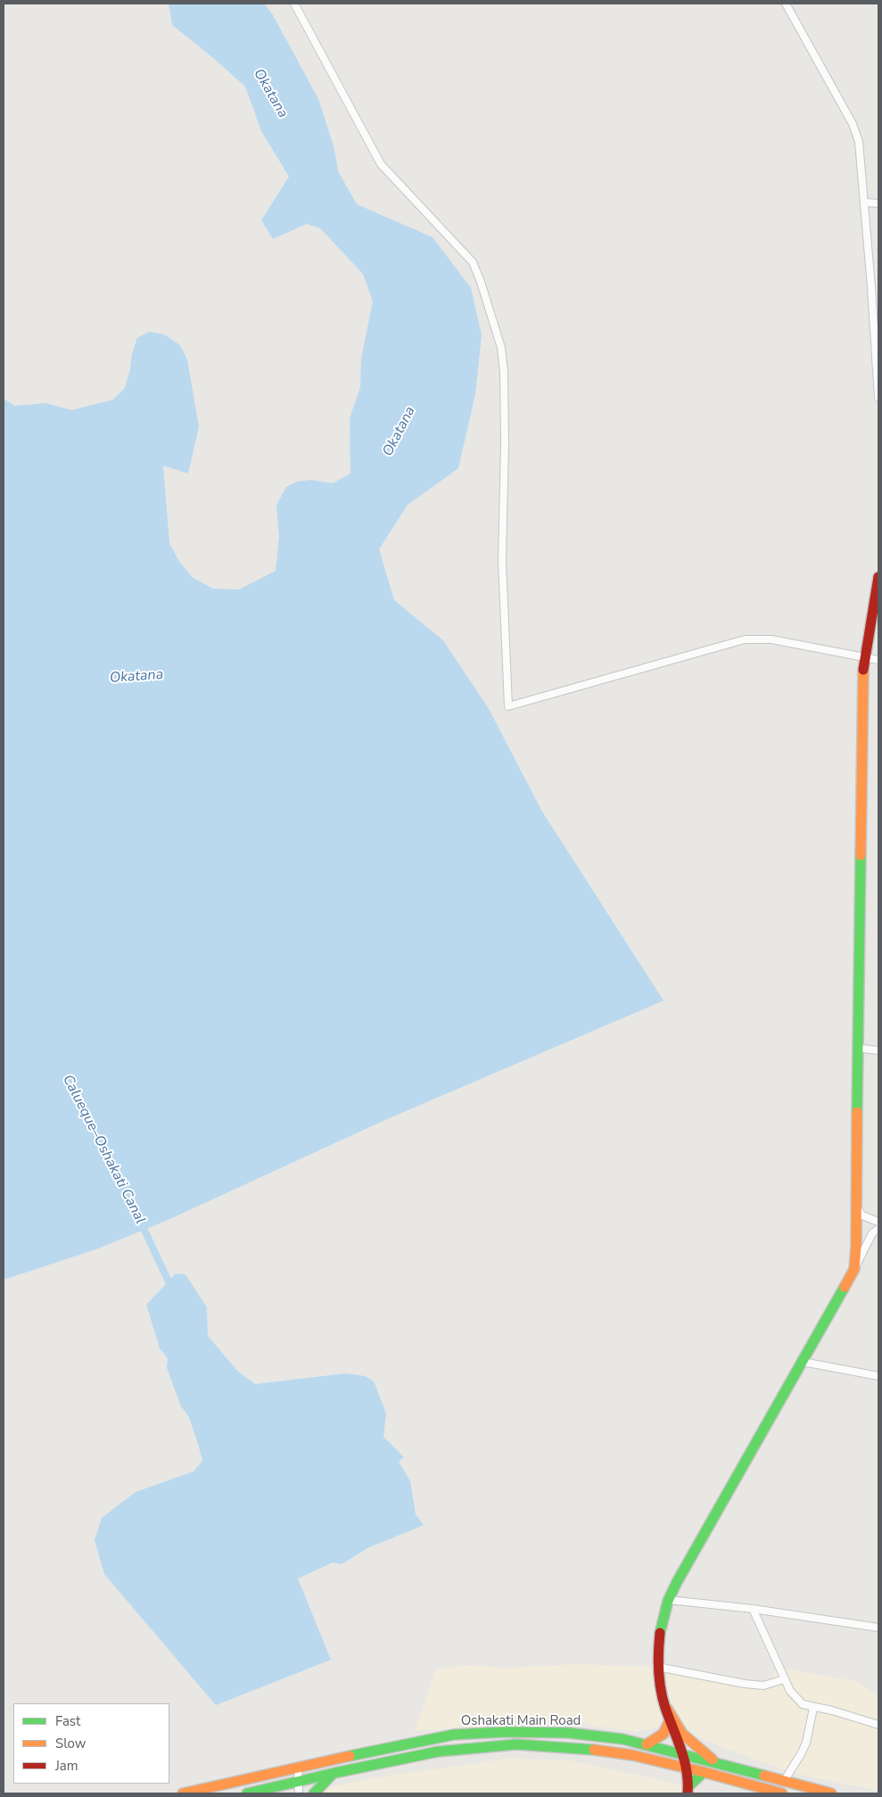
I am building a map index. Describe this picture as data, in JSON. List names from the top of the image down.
{
  "streets": {
    "main road": ["Oshakati Main Road"]
  },
  "water": ["Okatana", "Calueque–Oshakati Canal"],
  "legend": ["Fast", "Slow", "Jam"]
}
